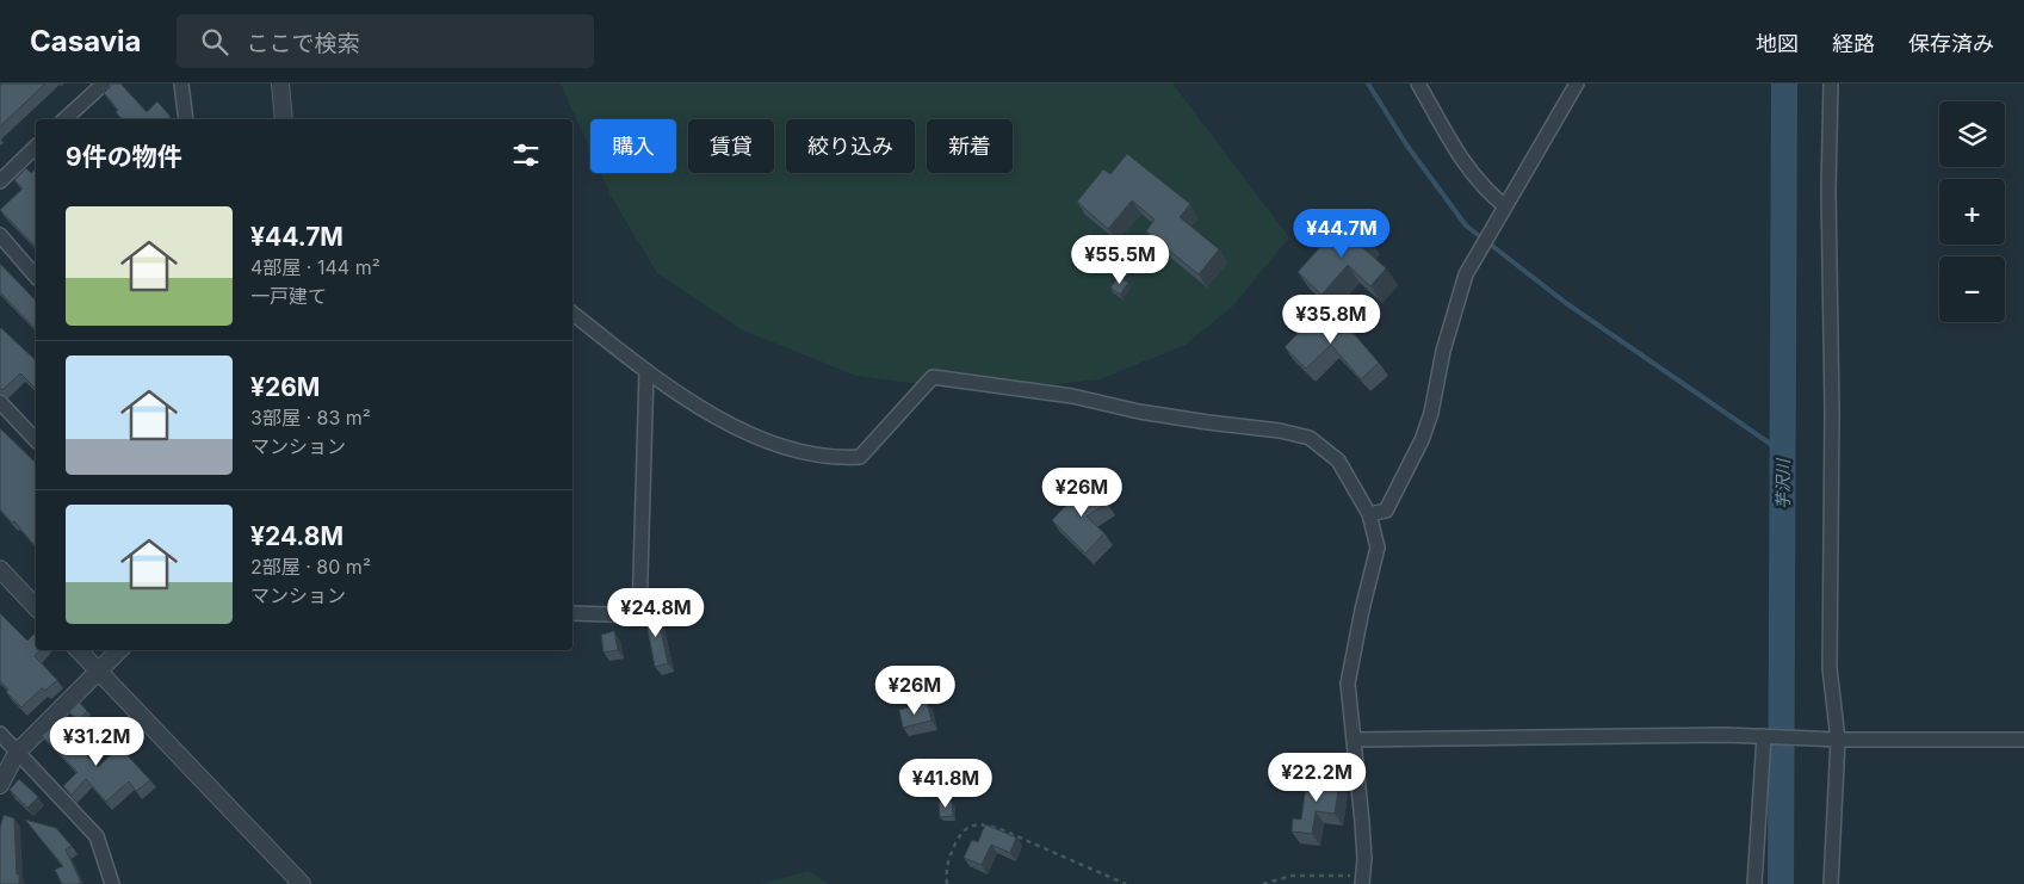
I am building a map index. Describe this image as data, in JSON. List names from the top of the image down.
{
  "water": ["芋沢川"],
  "page": {
    "header": "Casavia",
    "search": "ここで検索",
    "nav": ["地図", "経路", "保存済み"],
    "map_buttons": ["+", "−"],
    "chip": [
      "購入",
      "賃貸",
      "絞り込み",
      "新着"
    ],
    "heading": "9件の物件",
    "list": [
      {
        "name": "¥44.7M",
        "note": "4部屋 · 144 m² · 一戸建て"
      },
      {
        "name": "¥26M",
        "note": "3部屋 · 83 m² · マンション"
      },
      {
        "name": "¥24.8M",
        "note": "2部屋 · 80 m² · マンション"
      }
    ],
    "price": [
      "¥44.7M",
      "¥55.5M",
      "¥35.8M",
      "¥26M",
      "¥24.8M",
      "¥26M",
      "¥31.2M",
      "¥22.2M",
      "¥41.8M"
    ]
  }
}
